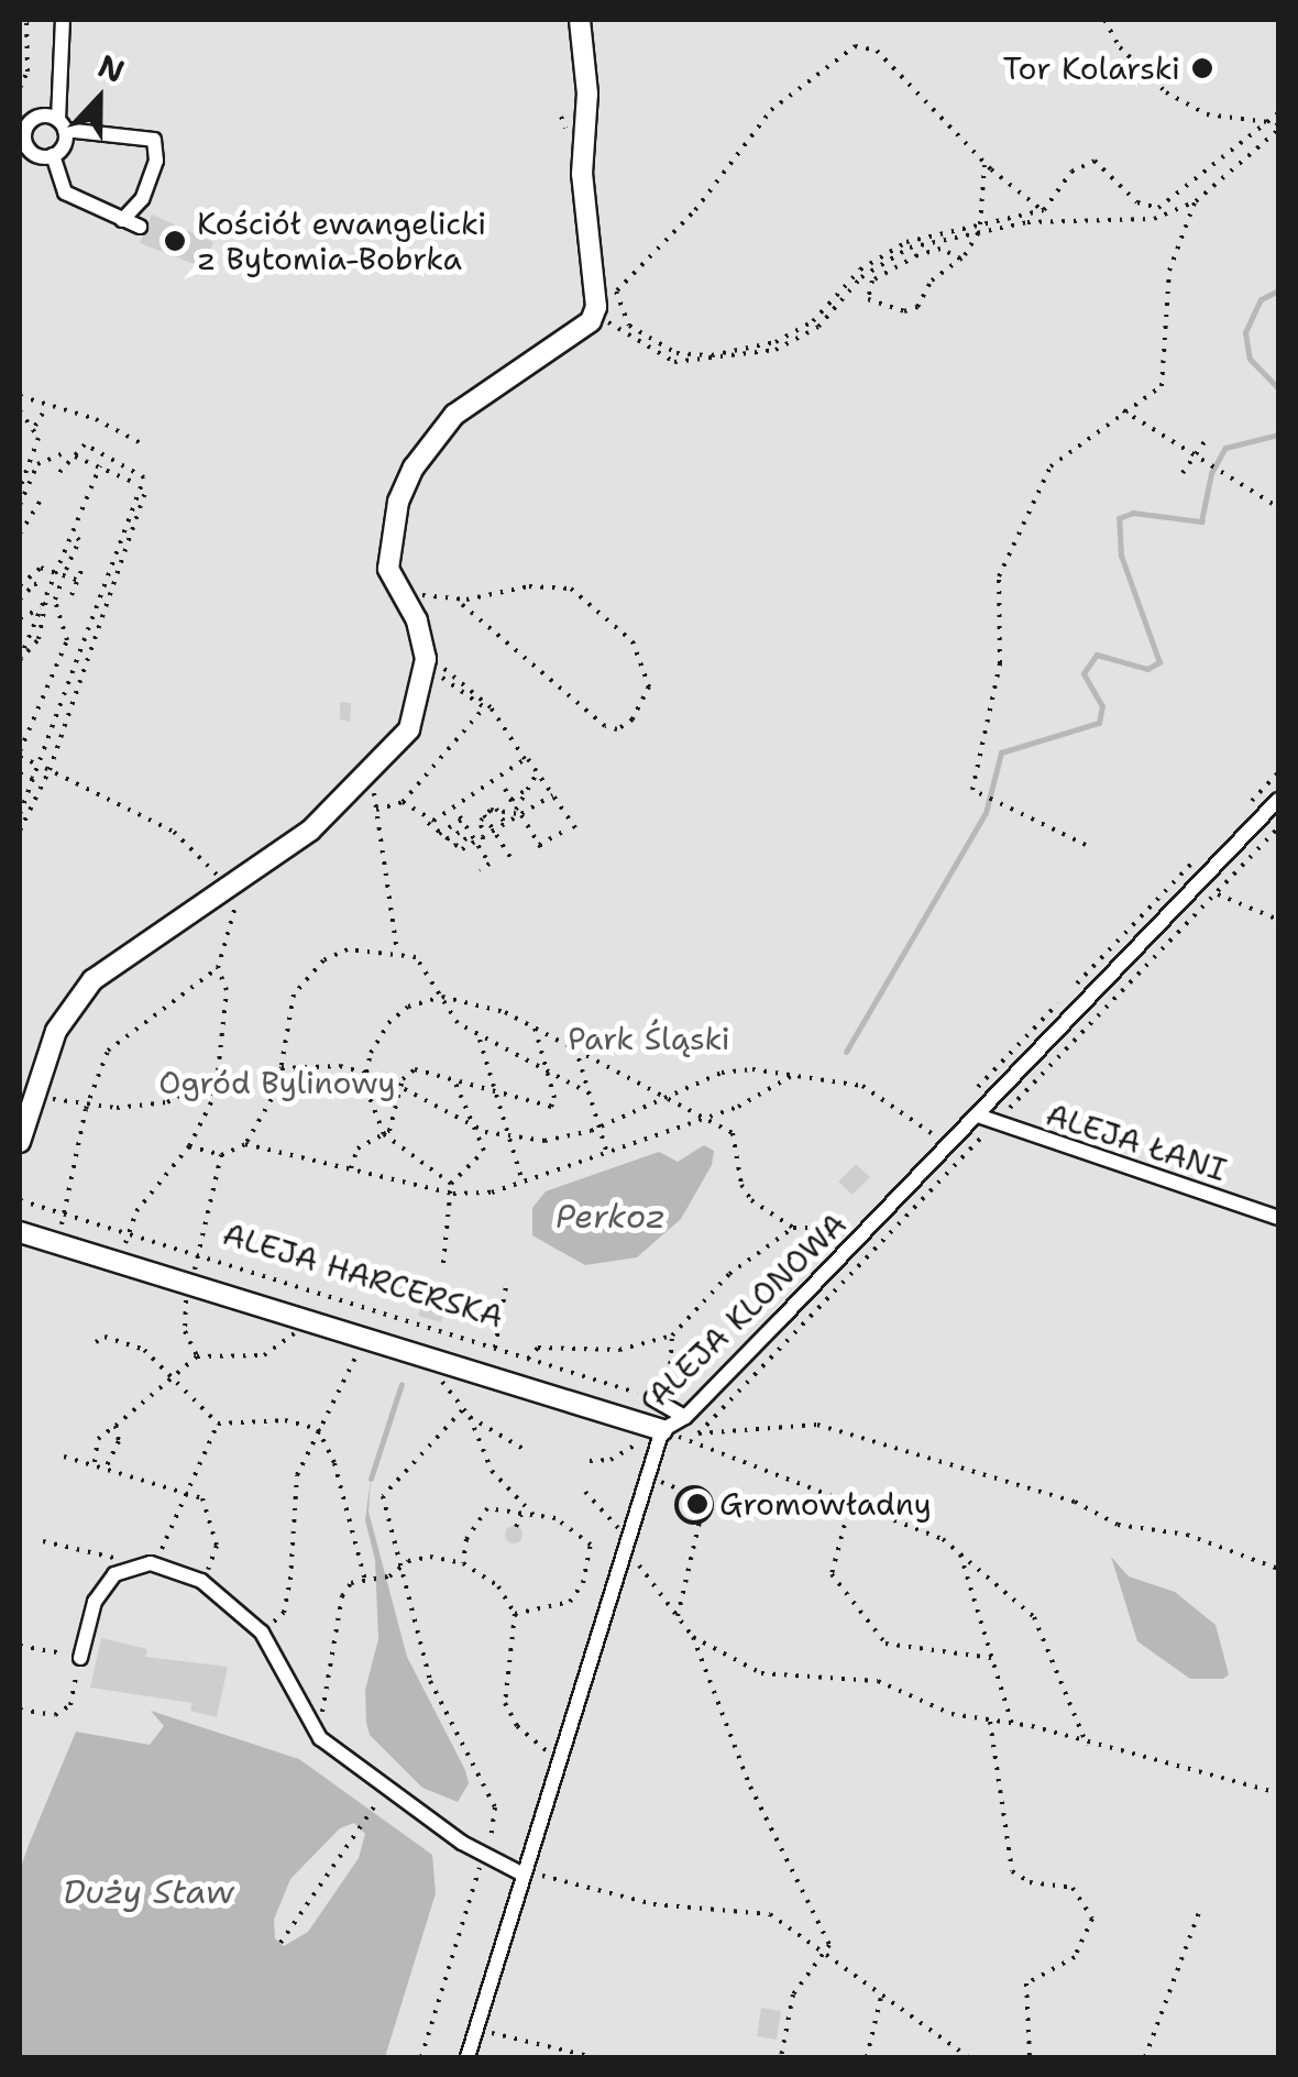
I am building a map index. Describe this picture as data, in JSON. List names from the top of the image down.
{
  "streets": {
    "street": ["ALEJA ŁANI", "ALEJA HARCERSKA", "ALEJA KLONOWA"]
  },
  "crossings": [
    ["ALEJA ŁANI", "ALEJA KLONOWA"],
    ["ALEJA HARCERSKA", "ALEJA KLONOWA"]
  ],
  "water": ["Perkoz", "Duży Staw"],
  "parks": ["Park Śląski", "Ogród Bylinowy"],
  "places": ["Tor Kolarski", "Kościół ewangelicki z Bytomia-Bobrka", "Gromowładny"],
  "north": "top"
}
